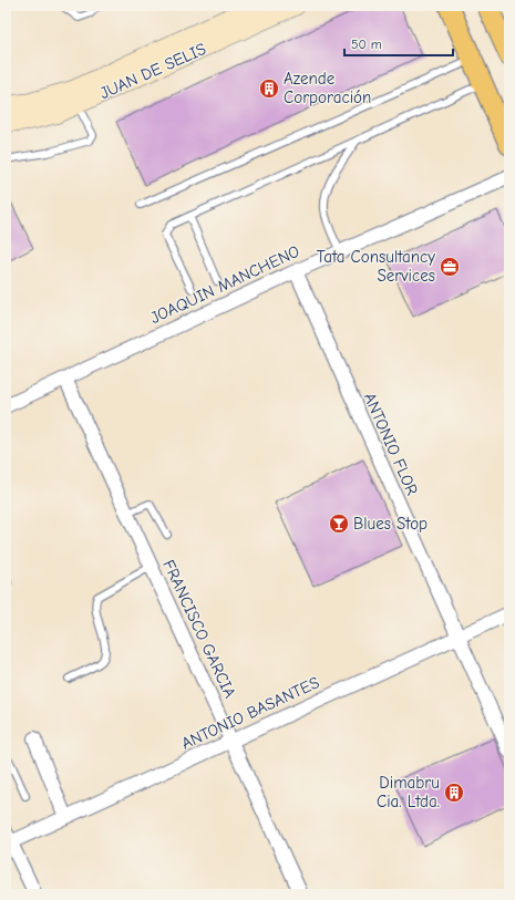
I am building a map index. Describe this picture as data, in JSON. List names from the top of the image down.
{
  "streets": {
    "main road": ["JUAN DE SELIS"],
    "street": [
      "JOAQUIN MANCHENO",
      "ANTONIO FLOR",
      "FRANCISCO GARCIA",
      "ANTONIO BASANTES"
    ]
  },
  "crossings": [
    ["JOAQUIN MANCHENO", "ANTONIO FLOR"],
    ["JOAQUIN MANCHENO", "FRANCISCO GARCIA"],
    ["ANTONIO FLOR", "ANTONIO BASANTES"],
    ["FRANCISCO GARCIA", "ANTONIO BASANTES"]
  ],
  "places": {
    "building": ["Azende Corporación", "Dimabru Cia. Ltda."],
    "office": ["Tata Consultancy Services"],
    "bar": ["Blues Stop"]
  },
  "scale_bar": "50 m"
}
